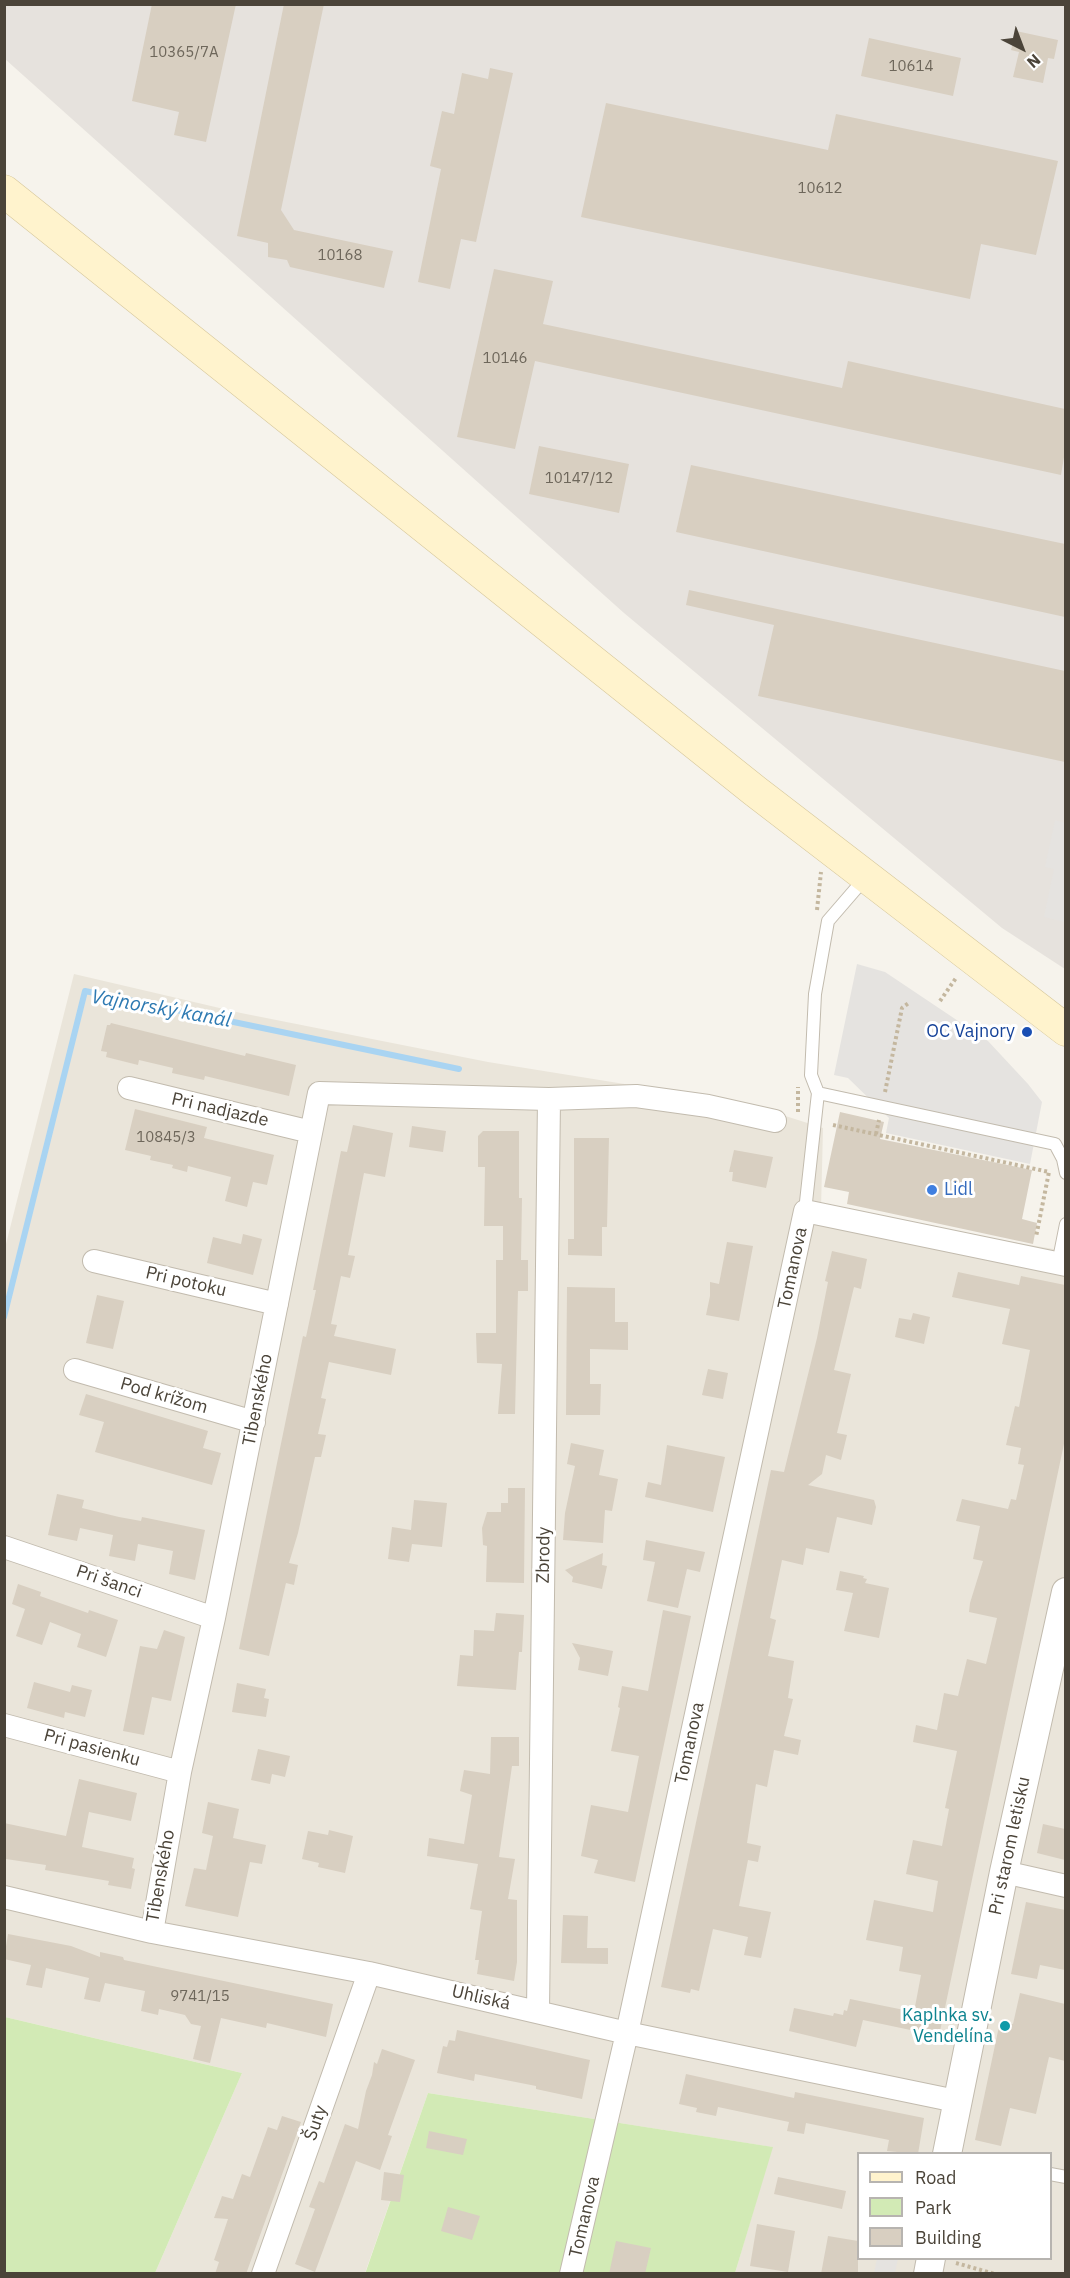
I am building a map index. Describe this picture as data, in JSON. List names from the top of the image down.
{
  "streets": {
    "street": [
      "Pri nadjazde",
      "Tomanova",
      "Pri potoku",
      "Pod krížom",
      "Tibenského",
      "Zbrody",
      "Pri šanci",
      "Pri pasienku",
      "Pri starom letisku",
      "Uhliská",
      "Šuty"
    ]
  },
  "crossings": [
    ["Pri nadjazde", "Tibenského"],
    ["Tomanova", "Uhliská"],
    ["Pri potoku", "Tibenského"],
    ["Pod krížom", "Tibenského"],
    ["Tibenského", "Zbrody"],
    ["Tibenského", "Pri šanci"],
    ["Tibenského", "Pri pasienku"],
    ["Tibenského", "Uhliská"],
    ["Zbrody", "Uhliská"],
    ["Pri starom letisku", "Uhliská"],
    ["Uhliská", "Šuty"]
  ],
  "water": ["Vajnorský kanál"],
  "places": ["OC Vajnory", "Lidl", "Kaplnka sv. Vendelína"],
  "house_numbers": [
    "10365/7A",
    "10614",
    "10612",
    "10168",
    "10146",
    "10147/12",
    "10845/3",
    "9741/15"
  ],
  "legend": ["Road", "Park", "Building"],
  "north": "bottom right"
}
